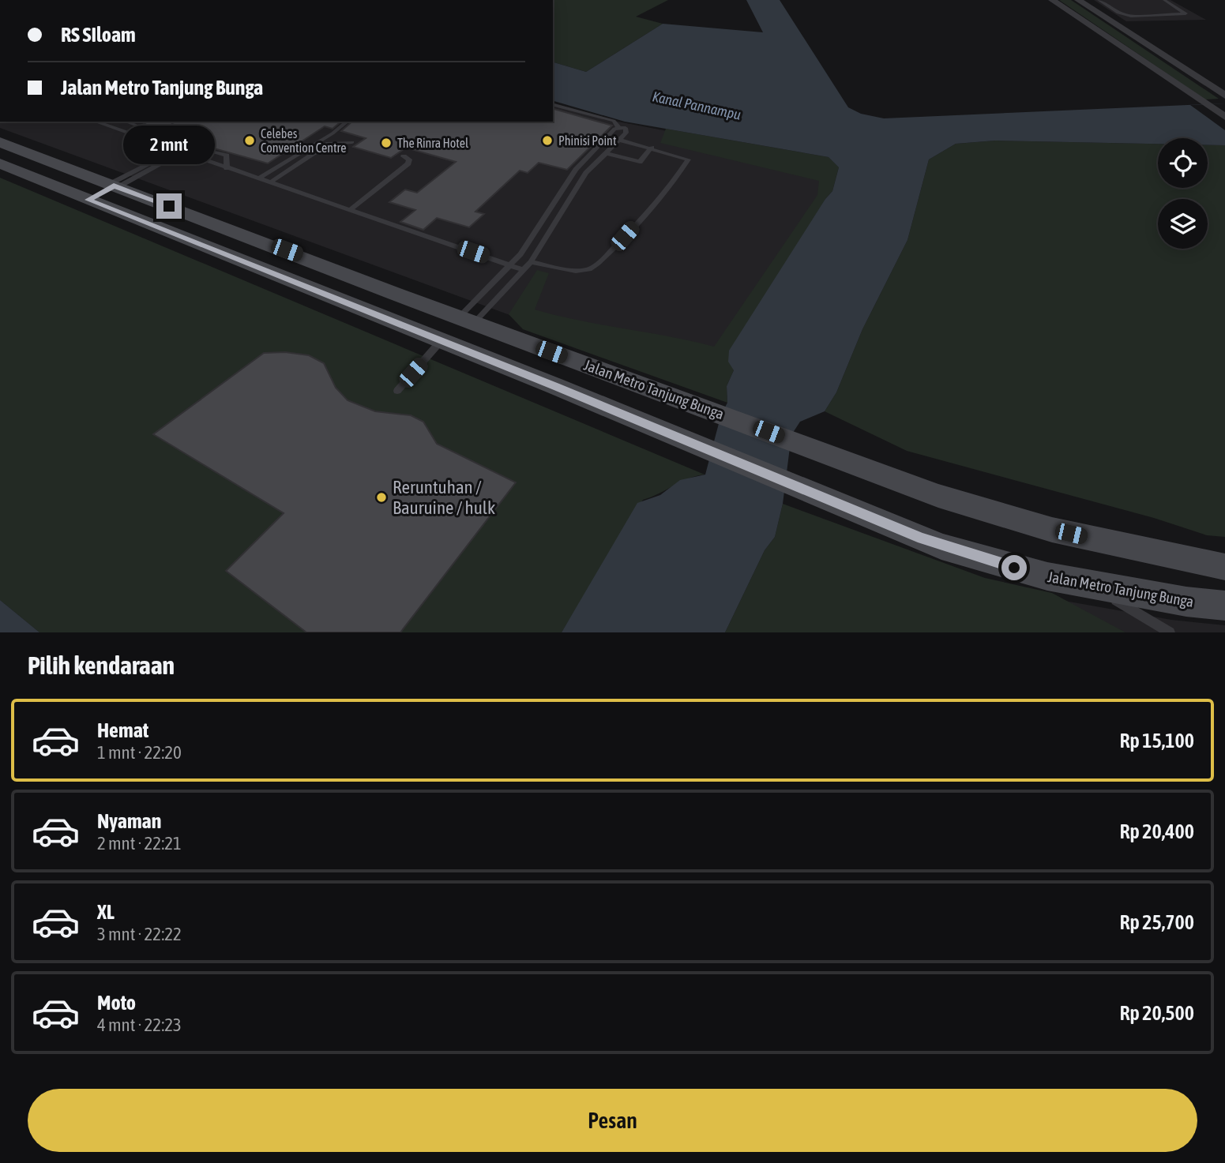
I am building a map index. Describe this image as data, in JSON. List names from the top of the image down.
{
  "streets": {
    "main road": ["Jalan Metro Tanjung Bunga"]
  },
  "water": ["Kanal Pannampu"],
  "places": [
    "Celebes Convention Centre",
    "Phinisi Point",
    "The Rinra Hotel",
    "Reruntuhan / Bauruine / hulk"
  ],
  "page": {
    "banner": ["RS SIloam", "Jalan Metro Tanjung Bunga"],
    "bubble": "2 mnt",
    "heading": "Pilih kendaraan",
    "list": [
      {
        "name": "Hemat",
        "note": "1 mnt · 22:20",
        "value": "Rp 15,100"
      },
      {
        "name": "Nyaman",
        "note": "2 mnt · 22:21",
        "value": "Rp 20,400"
      },
      {
        "name": "XL",
        "note": "3 mnt · 22:22",
        "value": "Rp 25,700"
      },
      {
        "name": "Moto",
        "note": "4 mnt · 22:23",
        "value": "Rp 20,500"
      }
    ],
    "buttons": "Pesan"
  }
}
